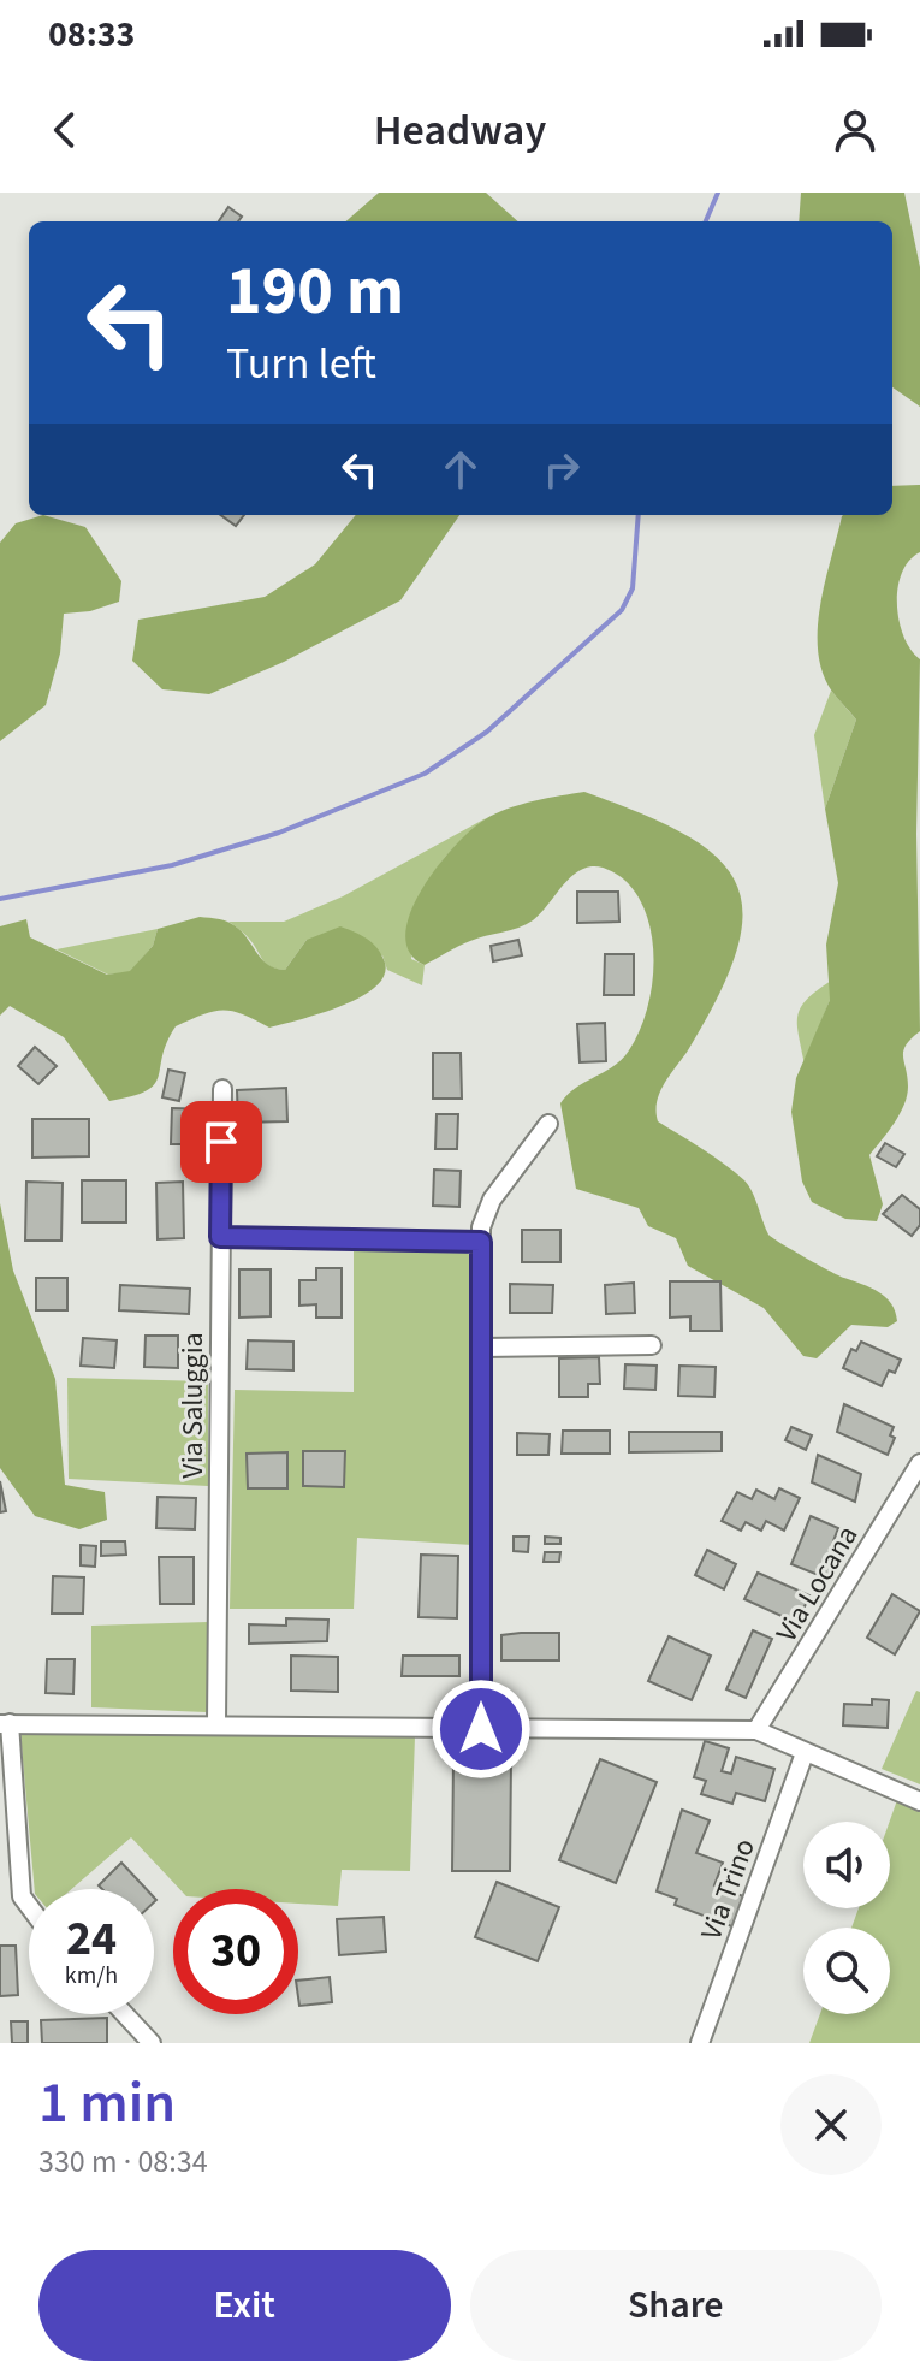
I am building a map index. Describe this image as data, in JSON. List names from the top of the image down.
{
  "streets": {
    "street": ["Via Saluggia", "Via Locana", "Via Trino"]
  },
  "page": {
    "status": "08:33",
    "header": "Headway",
    "turn": ["190 m", "Turn left"],
    "speed": "24 km/h",
    "limit": "30",
    "heading": ["1 min", "330 m · 08:34"],
    "buttons": ["Exit", "Share"]
  }
}
